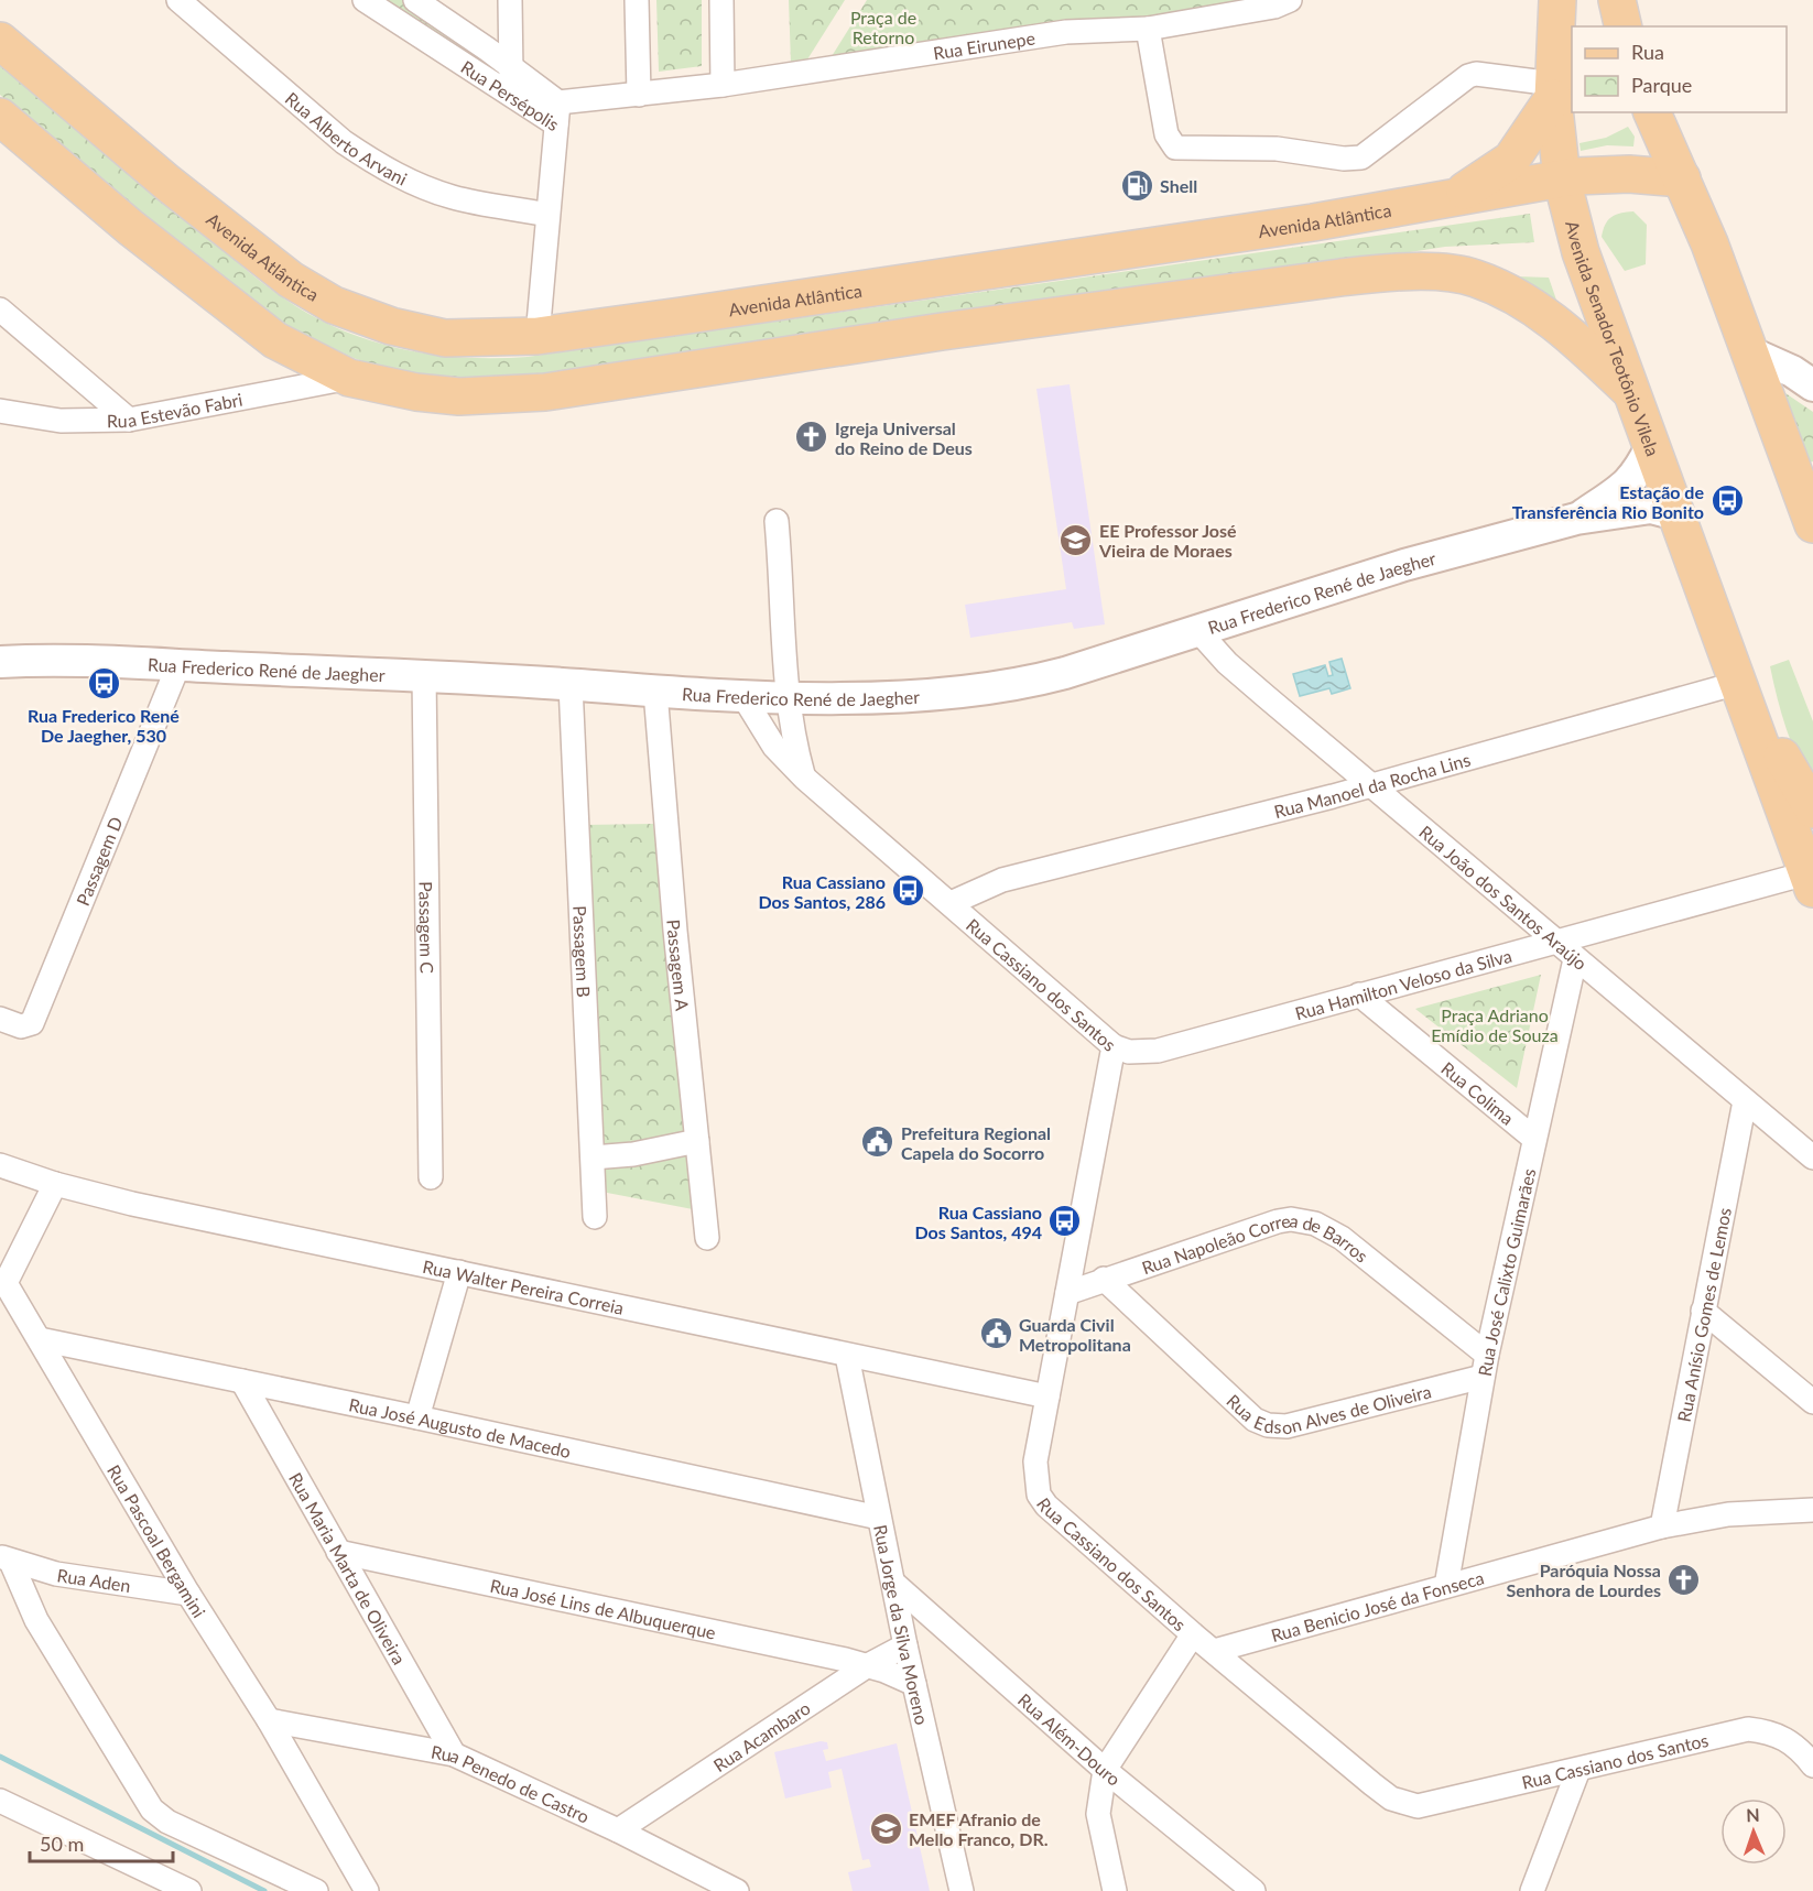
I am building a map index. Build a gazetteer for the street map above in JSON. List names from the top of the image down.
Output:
{
  "streets": {
    "main road": ["Avenida Atlântica", "Avenida Senador Teotônio Vilela", "Rua Frederico René de Jaegher"],
    "street": [
      "Rua Eirunepe",
      "Rua Persépolis",
      "Rua Alberto Arvani",
      "Rua Estevão Fabri",
      "Rua Manoel da Rocha Lins",
      "Passagem D",
      "Rua João dos Santos Araújo",
      "Passagem C",
      "Passagem B",
      "Passagem A",
      "Rua Hamilton Veloso da Silva",
      "Rua Cassiano dos Santos",
      "Rua Colima",
      "Rua Napoleão Correa de Barros",
      "Rua José Calixto Guimarães",
      "Rua Walter Pereira Correia",
      "Rua Anísio Gomes de Lemos",
      "Rua Edson Alves de Oliveira",
      "Rua José Augusto de Macedo",
      "Rua Pascoal Bergamini",
      "Rua Maria Marta de Oliveira",
      "Rua Aden",
      "Rua Benicio José da Fonseca",
      "Rua José Lins de Albuquerque",
      "Rua Jorge da Silva Moreno",
      "Rua Acambaro",
      "Rua Além-Douro",
      "Rua Penedo de Castro"
    ]
  },
  "crossings": [
    ["Rua Eirunepe", "Rua Persépolis"],
    ["Avenida Atlântica", "Avenida Senador Teotônio Vilela"],
    ["Avenida Senador Teotônio Vilela", "Rua Frederico René de Jaegher"],
    ["Avenida Senador Teotônio Vilela", "Rua Manoel da Rocha Lins"],
    ["Avenida Senador Teotônio Vilela", "Rua Hamilton Veloso da Silva"],
    ["Rua Frederico René de Jaegher", "Passagem D"],
    ["Rua Frederico René de Jaegher", "Rua João dos Santos Araújo"],
    ["Rua Frederico René de Jaegher", "Passagem C"],
    ["Rua Frederico René de Jaegher", "Passagem B"],
    ["Rua Frederico René de Jaegher", "Passagem A"],
    ["Rua Frederico René de Jaegher", "Rua Cassiano dos Santos"],
    ["Rua Manoel da Rocha Lins", "Rua João dos Santos Araújo"],
    ["Rua Manoel da Rocha Lins", "Rua Cassiano dos Santos"],
    ["Rua João dos Santos Araújo", "Rua Hamilton Veloso da Silva"],
    ["Rua João dos Santos Araújo", "Rua José Calixto Guimarães"],
    ["Rua João dos Santos Araújo", "Rua Anísio Gomes de Lemos"],
    ["Rua Hamilton Veloso da Silva", "Rua Cassiano dos Santos"],
    ["Rua Hamilton Veloso da Silva", "Rua Colima"],
    ["Rua Cassiano dos Santos", "Rua Napoleão Correa de Barros"],
    ["Rua Cassiano dos Santos", "Rua Walter Pereira Correia"],
    ["Rua Cassiano dos Santos", "Rua Benicio José da Fonseca"],
    ["Rua Colima", "Rua José Calixto Guimarães"],
    ["Rua Napoleão Correa de Barros", "Rua José Calixto Guimarães"],
    ["Rua Napoleão Correa de Barros", "Rua Edson Alves de Oliveira"],
    ["Rua José Calixto Guimarães", "Rua Edson Alves de Oliveira"],
    ["Rua José Calixto Guimarães", "Rua Benicio José da Fonseca"],
    ["Rua Walter Pereira Correia", "Rua Pascoal Bergamini"],
    ["Rua Walter Pereira Correia", "Rua Jorge da Silva Moreno"],
    ["Rua Anísio Gomes de Lemos", "Rua Benicio José da Fonseca"],
    ["Rua José Augusto de Macedo", "Rua Pascoal Bergamini"],
    ["Rua José Augusto de Macedo", "Rua Maria Marta de Oliveira"],
    ["Rua José Augusto de Macedo", "Rua Jorge da Silva Moreno"],
    ["Rua Pascoal Bergamini", "Rua Aden"],
    ["Rua Pascoal Bergamini", "Rua Penedo de Castro"],
    ["Rua Maria Marta de Oliveira", "Rua José Lins de Albuquerque"],
    ["Rua Maria Marta de Oliveira", "Rua Penedo de Castro"],
    ["Rua José Lins de Albuquerque", "Rua Jorge da Silva Moreno"],
    ["Rua José Lins de Albuquerque", "Rua Acambaro"],
    ["Rua Jorge da Silva Moreno", "Rua Acambaro"],
    ["Rua Jorge da Silva Moreno", "Rua Além-Douro"],
    ["Rua Acambaro", "Rua Penedo de Castro"]
  ],
  "parks": ["Praça de Retorno", "Praça Adriano Emídio de Souza"],
  "places": {
    "fuel station": ["Shell"],
    "church": ["Igreja Universal do Reino de Deus", "Paróquia Nossa Senhora de Lourdes"],
    "bus stop": [
      "Estação de Transferência Rio Bonito",
      "Rua Frederico René De Jaegher, 530",
      "Rua Cassiano Dos Santos, 286",
      "Rua Cassiano Dos Santos, 494"
    ],
    "school or university": ["EE Professor José Vieira de Moraes", "EMEF Afranio de Mello Franco, DR."],
    "public building": ["Prefeitura Regional Capela do Socorro", "Guarda Civil Metropolitana"]
  },
  "legend": ["Rua", "Parque"],
  "scale_bar": "50 m",
  "north": "top"
}
